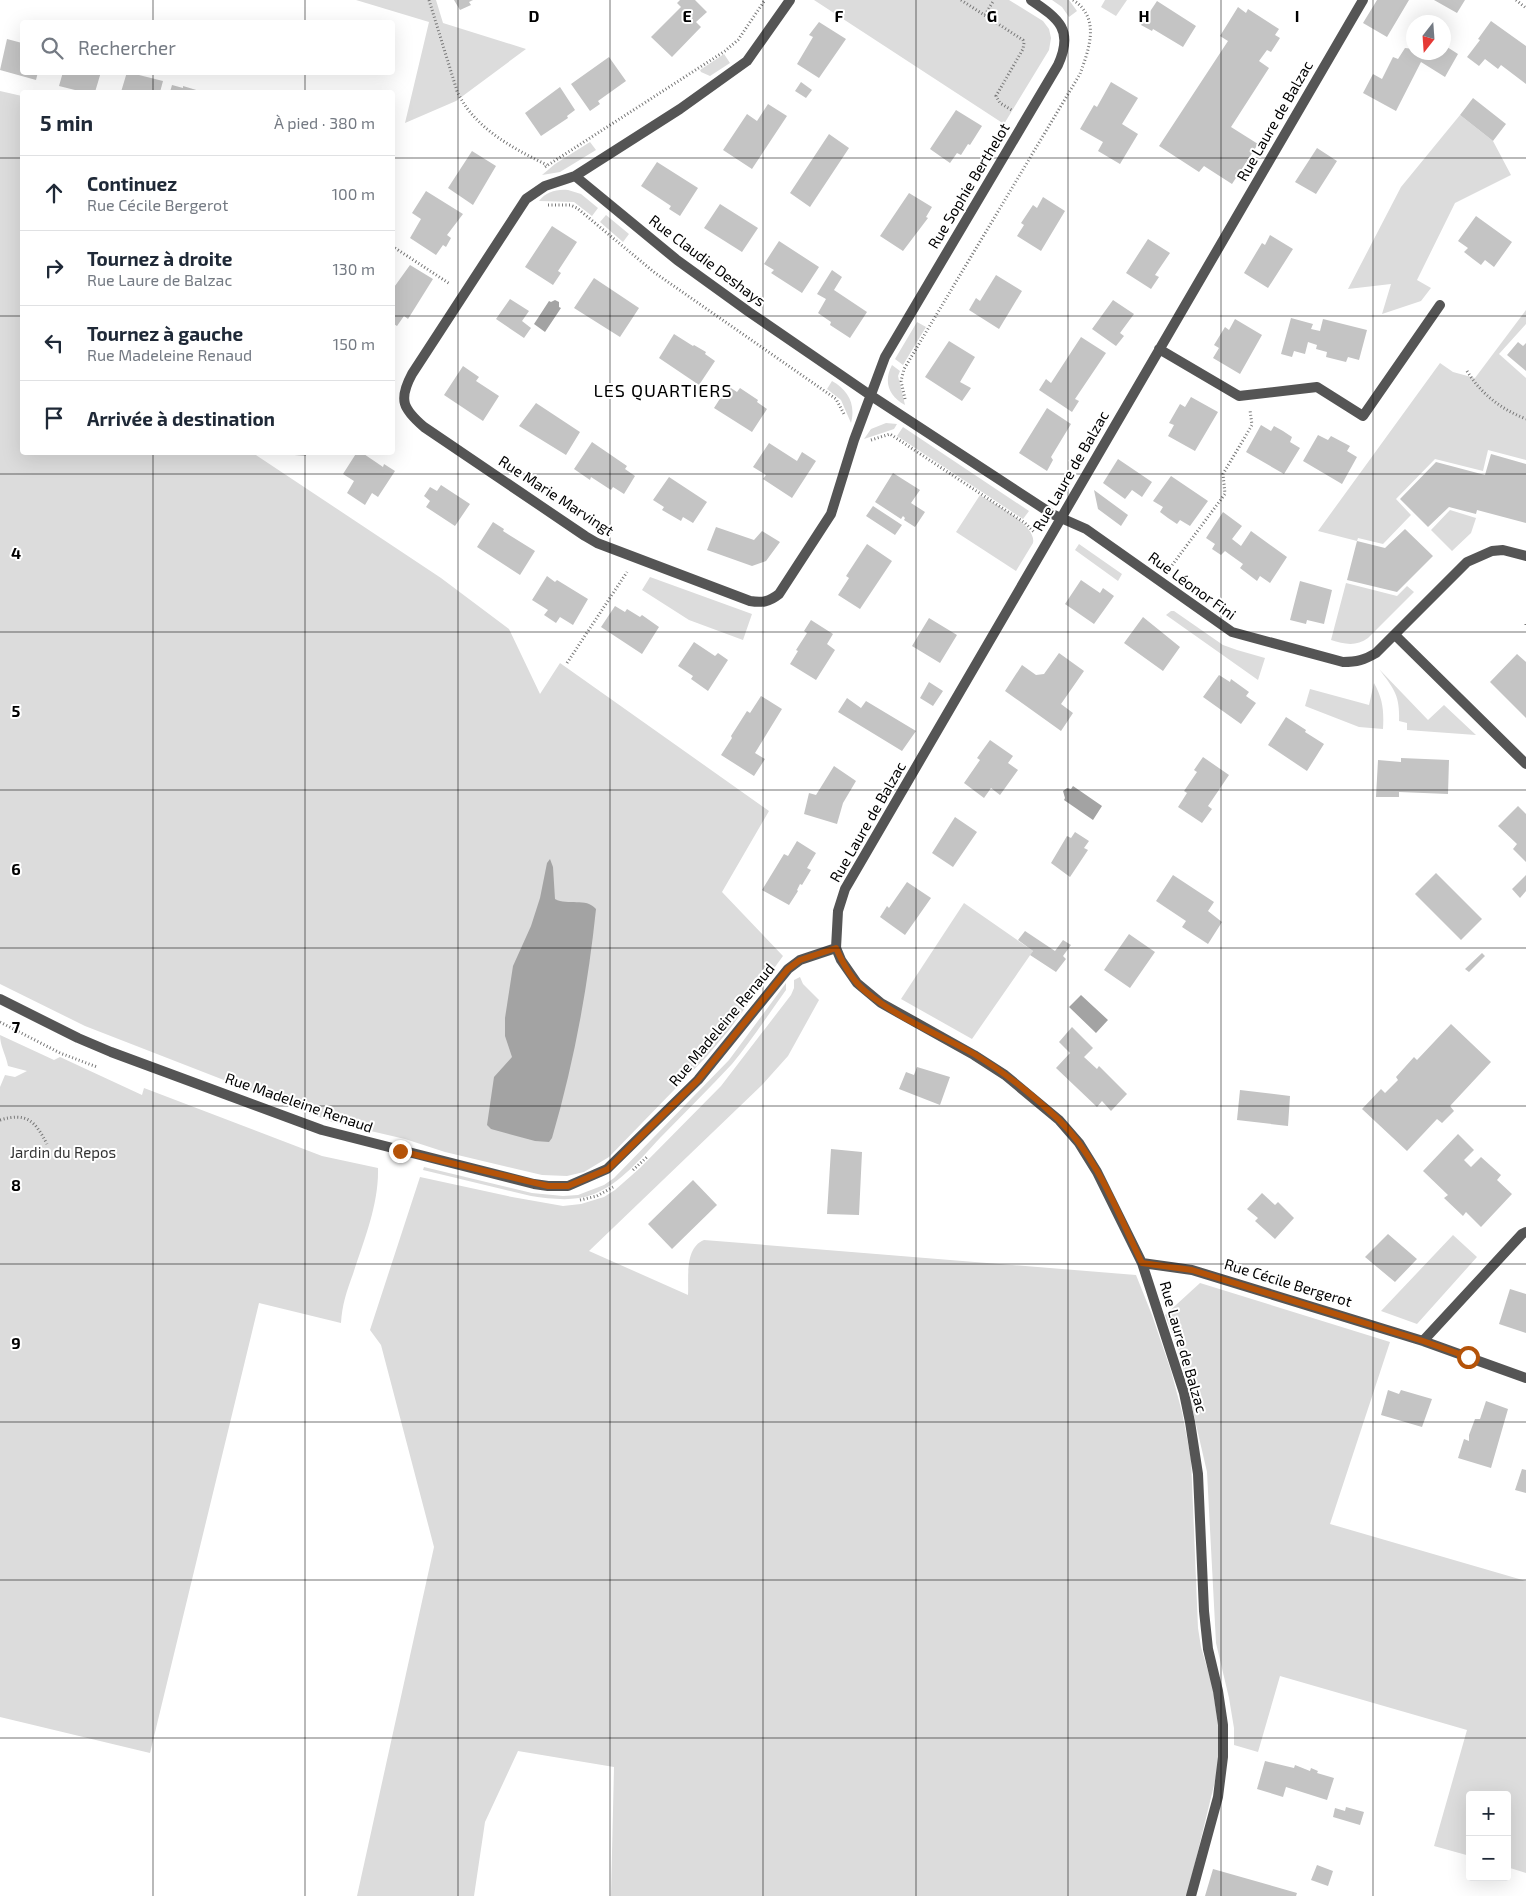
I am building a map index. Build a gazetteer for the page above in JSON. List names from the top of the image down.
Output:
{
  "streets": {
    "street": [
      "Rue Laure de Balzac",
      "Rue Sophie Berthelot",
      "Rue Claudie Deshays",
      "Rue Marie Marvingt",
      "Rue Léonor Fini",
      "Rue Madeleine Renaud",
      "Rue Cécile Bergerot"
    ]
  },
  "crossings": [
    ["Rue Laure de Balzac", "Rue Claudie Deshays"],
    ["Rue Laure de Balzac", "Rue Léonor Fini"],
    ["Rue Laure de Balzac", "Rue Madeleine Renaud"],
    ["Rue Laure de Balzac", "Rue Cécile Bergerot"],
    ["Rue Sophie Berthelot", "Rue Claudie Deshays"],
    ["Rue Sophie Berthelot", "Rue Marie Marvingt"],
    ["Rue Claudie Deshays", "Rue Marie Marvingt"],
    ["Rue Claudie Deshays", "Rue Léonor Fini"]
  ],
  "districts": ["LES QUARTIERS"],
  "parks": ["Jardin du Repos"],
  "north": "bottom",
  "page": {
    "search": "Rechercher",
    "heading": ["5 min", "À pied · 380 m"],
    "list": [
      ["Continuez", "Rue Cécile Bergerot", "100 m"],
      ["Tournez à droite", "Rue Laure de Balzac", "130 m"],
      ["Tournez à gauche", "Rue Madeleine Renaud", "150 m"],
      "Arrivée à destination"
    ],
    "map_buttons": ["+", "−"]
  },
  "grid": {
    "columns": [
      "D",
      "E",
      "F",
      "G",
      "H",
      "I"
    ],
    "rows": [
      "4",
      "5",
      "6",
      "7",
      "8",
      "9"
    ]
  }
}
